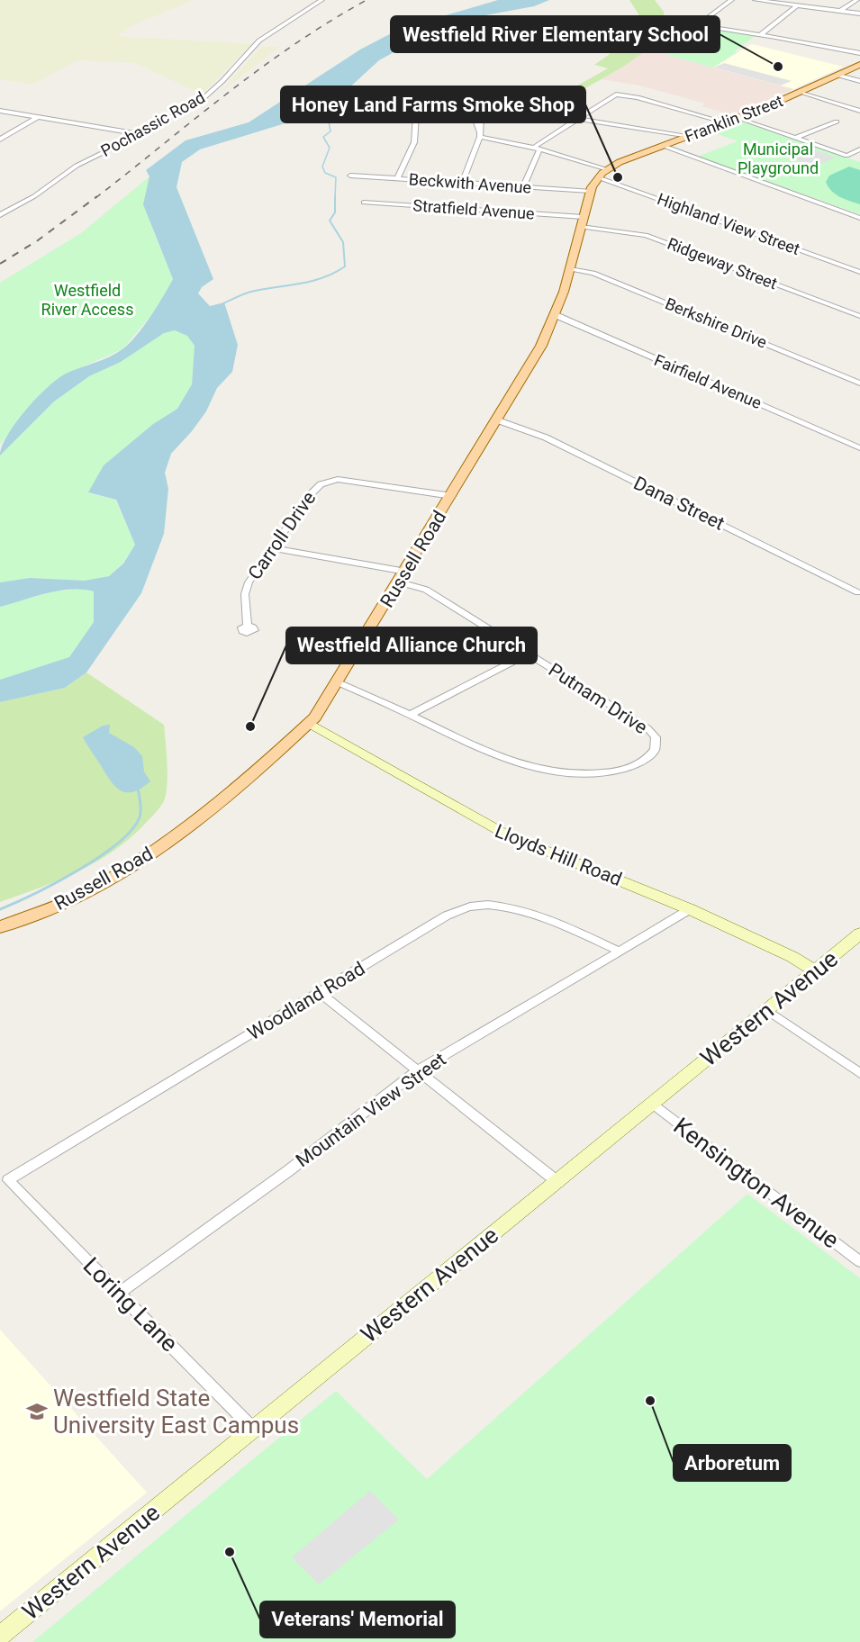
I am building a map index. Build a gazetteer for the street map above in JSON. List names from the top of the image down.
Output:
{
  "streets": {
    "main road": [
      "Franklin Street",
      "Russell Road",
      "Lloyds Hill Road",
      "Western Avenue"
    ],
    "street": [
      "Pochassic Road",
      "Beckwith Avenue",
      "Stratfield Avenue",
      "Highland View Street",
      "Ridgeway Street",
      "Berkshire Drive",
      "Fairfield Avenue",
      "Dana Street",
      "Carroll Drive",
      "Putnam Drive",
      "Woodland Road",
      "Mountain View Street",
      "Kensington Avenue",
      "Loring Lane"
    ]
  },
  "crossings": [
    ["Franklin Street", "Russell Road"],
    ["Beckwith Avenue", "Russell Road"],
    ["Stratfield Avenue", "Ridgeway Street"],
    ["Stratfield Avenue", "Russell Road"],
    ["Highland View Street", "Russell Road"],
    ["Ridgeway Street", "Russell Road"],
    ["Berkshire Drive", "Russell Road"],
    ["Fairfield Avenue", "Russell Road"],
    ["Dana Street", "Russell Road"],
    ["Carroll Drive", "Russell Road"],
    ["Carroll Drive", "Putnam Drive"],
    ["Russell Road", "Putnam Drive"],
    ["Russell Road", "Lloyds Hill Road"],
    ["Lloyds Hill Road", "Western Avenue"],
    ["Lloyds Hill Road", "Mountain View Street"],
    ["Woodland Road", "Mountain View Street"],
    ["Woodland Road", "Loring Lane"],
    ["Western Avenue", "Kensington Avenue"],
    ["Western Avenue", "Loring Lane"],
    ["Mountain View Street", "Loring Lane"]
  ],
  "parks": ["Municipal Playground", "Westfield River Access"],
  "places": {
    "other": [
      "Westfield River Elementary School",
      "Honey Land Farms Smoke Shop",
      "Westfield Alliance Church",
      "Arboretum",
      "Veterans' Memorial"
    ],
    "school or university": ["Westfield State University East Campus"]
  }
}
